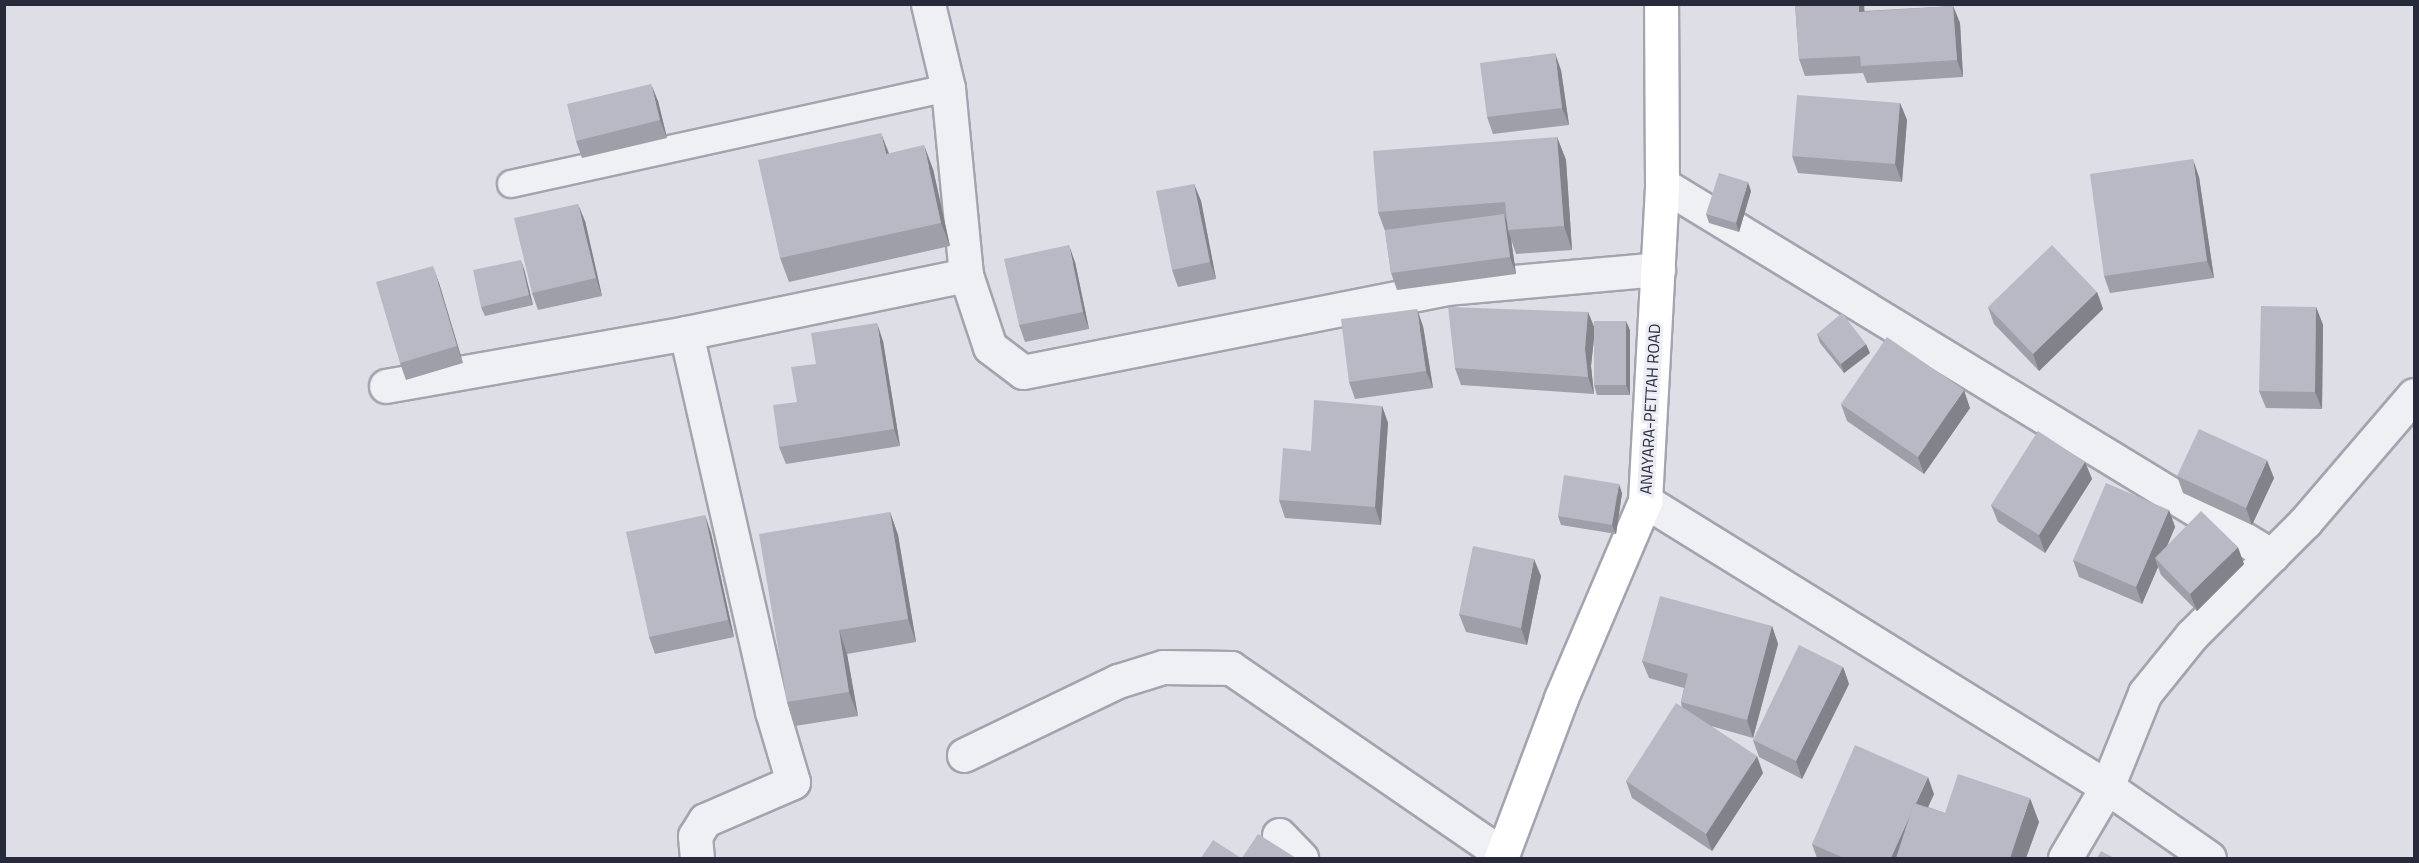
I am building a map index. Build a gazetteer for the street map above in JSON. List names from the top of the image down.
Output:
{
  "streets": {
    "main road": ["ANAYARA-PETTAH ROAD"]
  }
}
